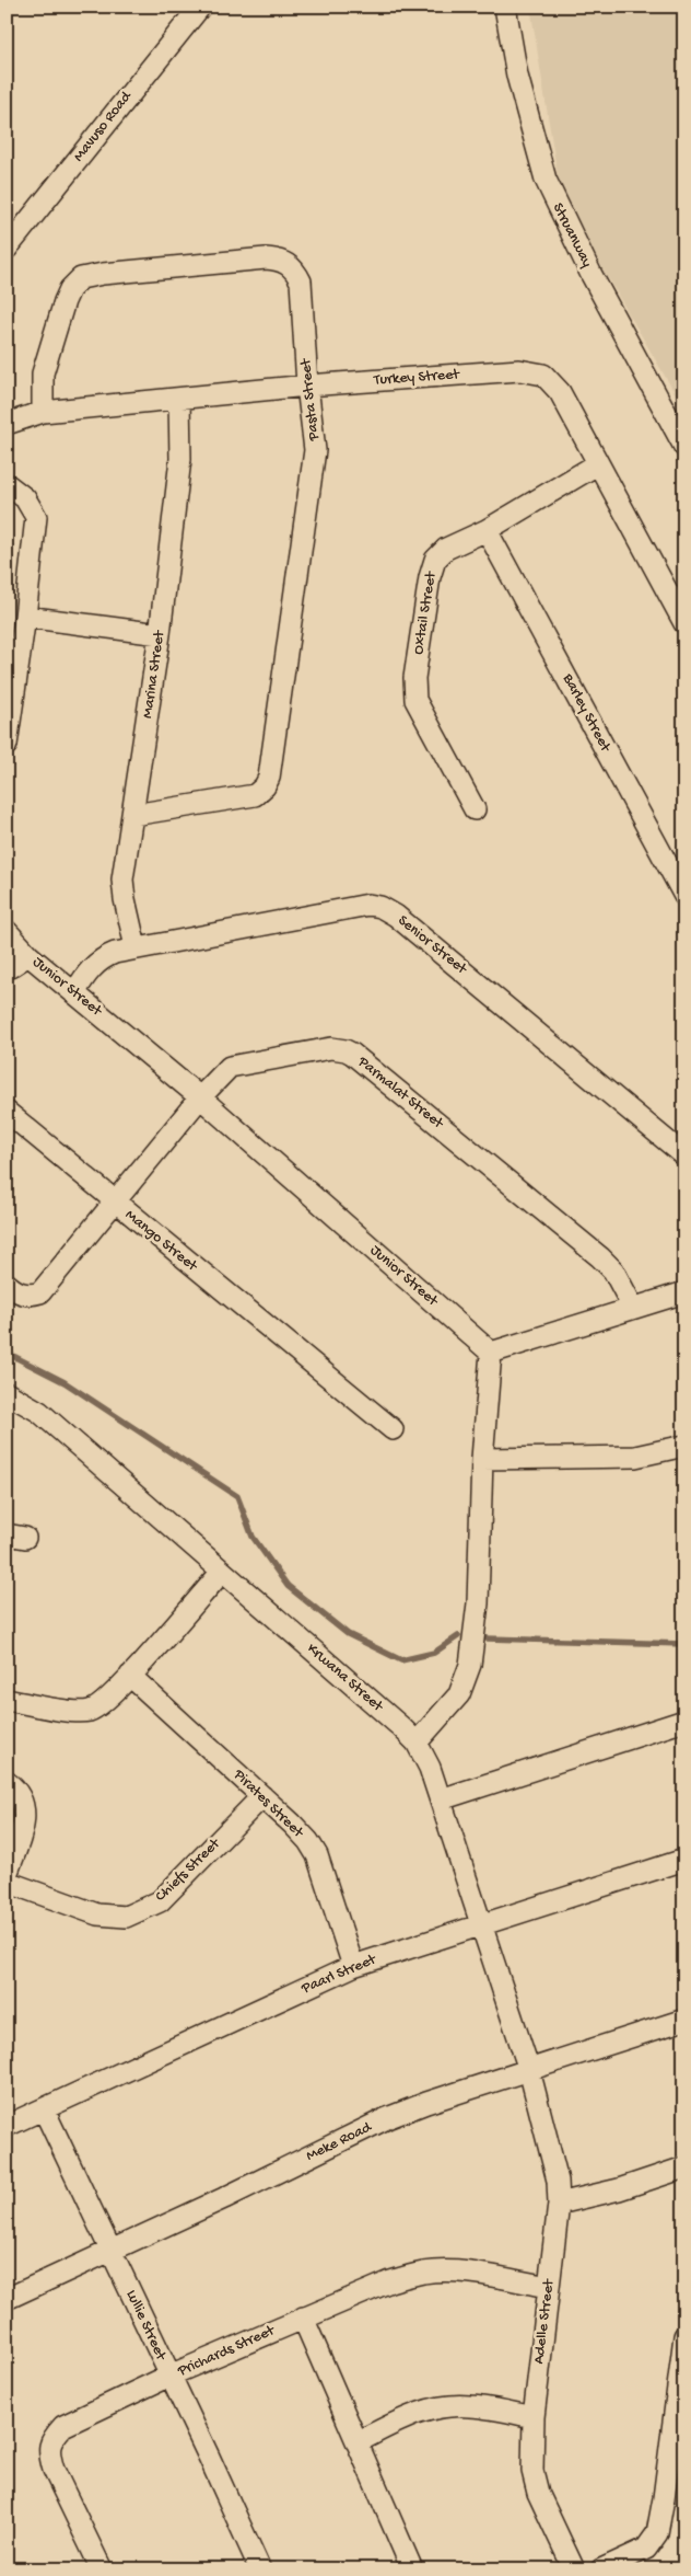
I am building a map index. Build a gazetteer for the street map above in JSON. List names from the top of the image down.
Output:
{
  "streets": {
    "street": [
      "Mavuso Road",
      "Struanway",
      "Turkey Street",
      "Pasta Street",
      "Oxtail Street",
      "Marina Street",
      "Barley Street",
      "Senior Street",
      "Junior Street",
      "Parmalat Street",
      "Mango Street",
      "Krwana Street",
      "Pirates Street",
      "Chiefs Street",
      "Paarl Street",
      "Meke Road",
      "Adelle Street",
      "Lullie Street",
      "Prichards Street"
    ]
  },
  "crossings": [
    ["Turkey Street", "Pasta Street"],
    ["Turkey Street", "Oxtail Street"],
    ["Turkey Street", "Marina Street"],
    ["Pasta Street", "Marina Street"],
    ["Oxtail Street", "Barley Street"],
    ["Marina Street", "Senior Street"],
    ["Senior Street", "Junior Street"],
    ["Junior Street", "Parmalat Street"],
    ["Parmalat Street", "Mango Street"],
    ["Krwana Street", "Paarl Street"],
    ["Krwana Street", "Meke Road"],
    ["Krwana Street", "Adelle Street"],
    ["Pirates Street", "Chiefs Street"],
    ["Pirates Street", "Paarl Street"],
    ["Paarl Street", "Lullie Street"],
    ["Meke Road", "Adelle Street"],
    ["Meke Road", "Lullie Street"],
    ["Adelle Street", "Prichards Street"],
    ["Lullie Street", "Prichards Street"]
  ]
}
